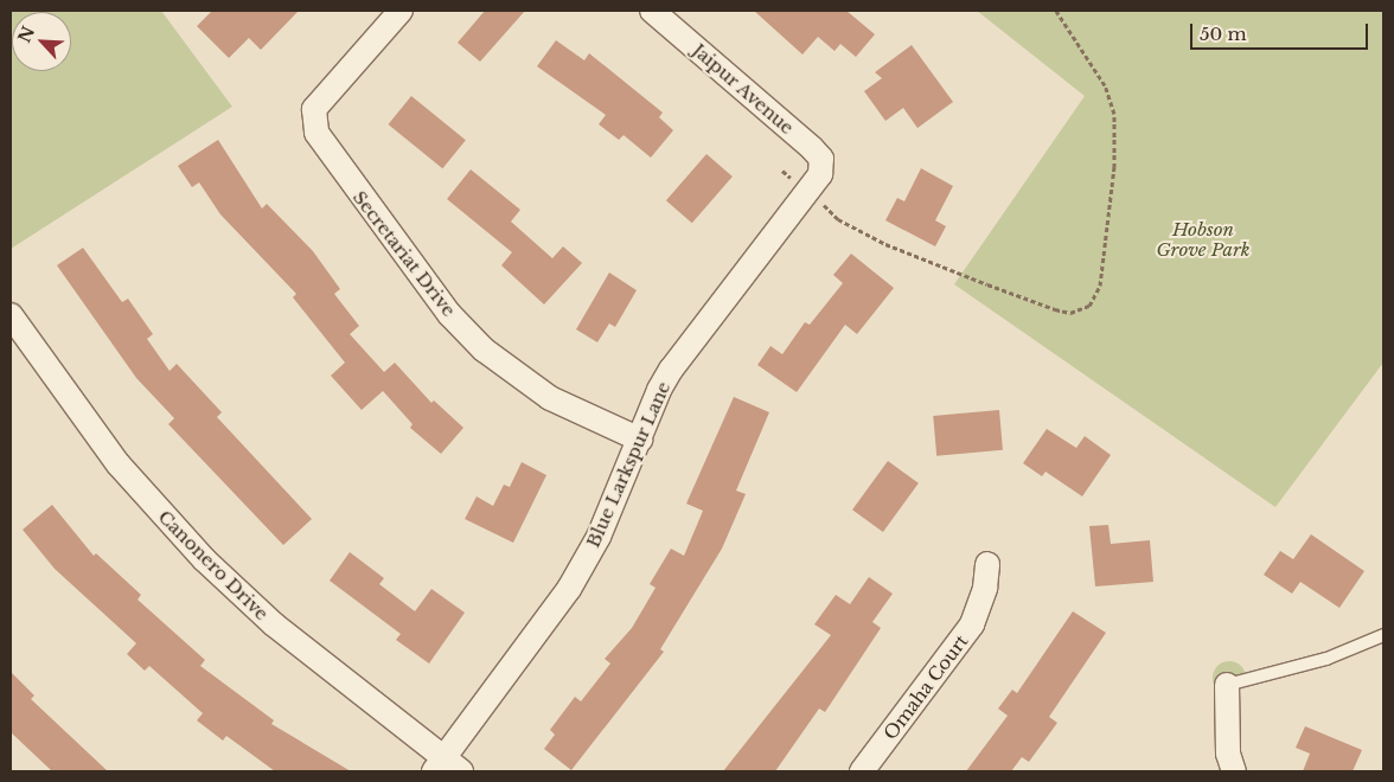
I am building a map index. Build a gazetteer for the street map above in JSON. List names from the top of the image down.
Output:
{
  "streets": {
    "street": [
      "Jaipur Avenue",
      "Secretariat Drive",
      "Blue Larkspur Lane",
      "Canonero Drive",
      "Omaha Court"
    ]
  },
  "crossings": [
    ["Jaipur Avenue", "Blue Larkspur Lane"],
    ["Secretariat Drive", "Blue Larkspur Lane"],
    ["Blue Larkspur Lane", "Canonero Drive"]
  ],
  "parks": ["Hobson Grove Park"],
  "scale_bar": "50 m",
  "north": "top left"
}
